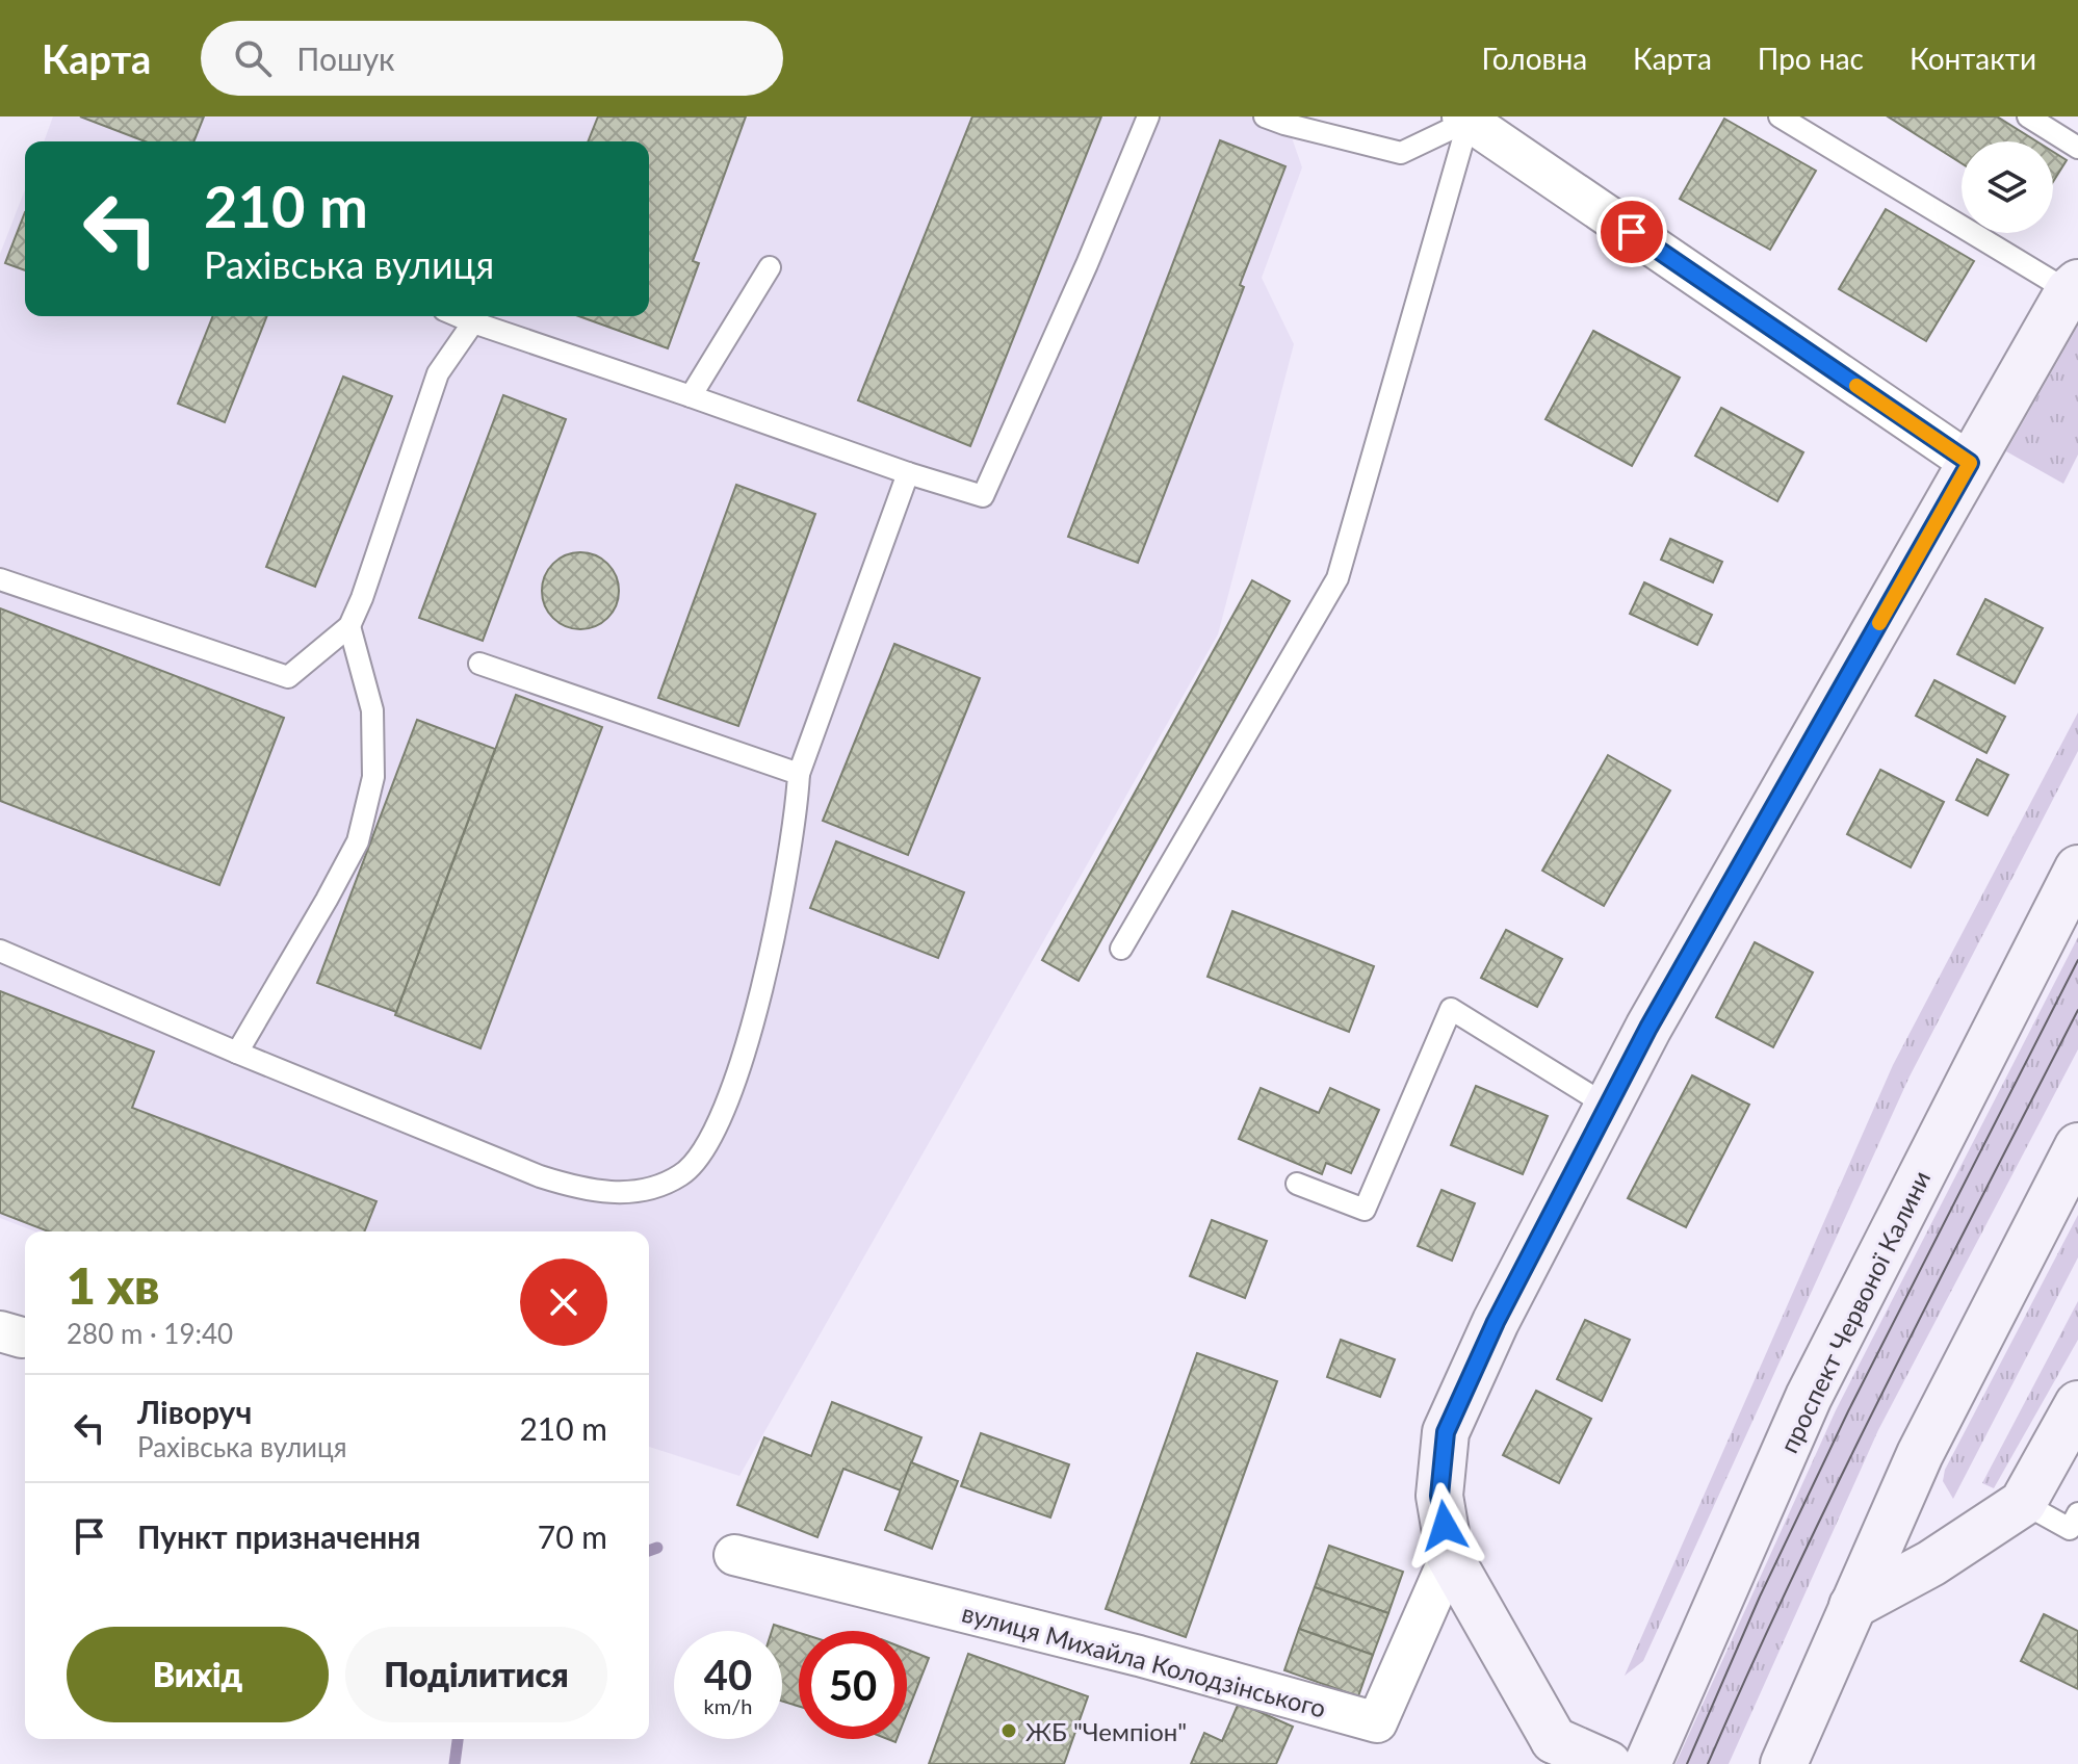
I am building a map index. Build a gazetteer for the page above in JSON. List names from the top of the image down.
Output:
{
  "streets": {
    "main road": ["проспект Червоної Калини"],
    "street": ["вулиця Михайла Колодзінського"]
  },
  "places": ["ЖБ \"Чемпіон\""],
  "page": {
    "header": "Карта",
    "search": "Пошук",
    "nav": [
      "Головна",
      "Карта",
      "Про нас",
      "Контакти"
    ],
    "turn": ["210 m", "Рахівська вулиця"],
    "heading": ["1 хв", "280 m · 19:40"],
    "list": [
      {
        "name": "Ліворуч",
        "note": "Рахівська вулиця",
        "value": "210 m"
      },
      {
        "name": "Пункт призначення",
        "value": "70 m"
      }
    ],
    "buttons": ["Вихід", "Поділитися"],
    "speed": "40 km/h",
    "limit": "50"
  }
}
